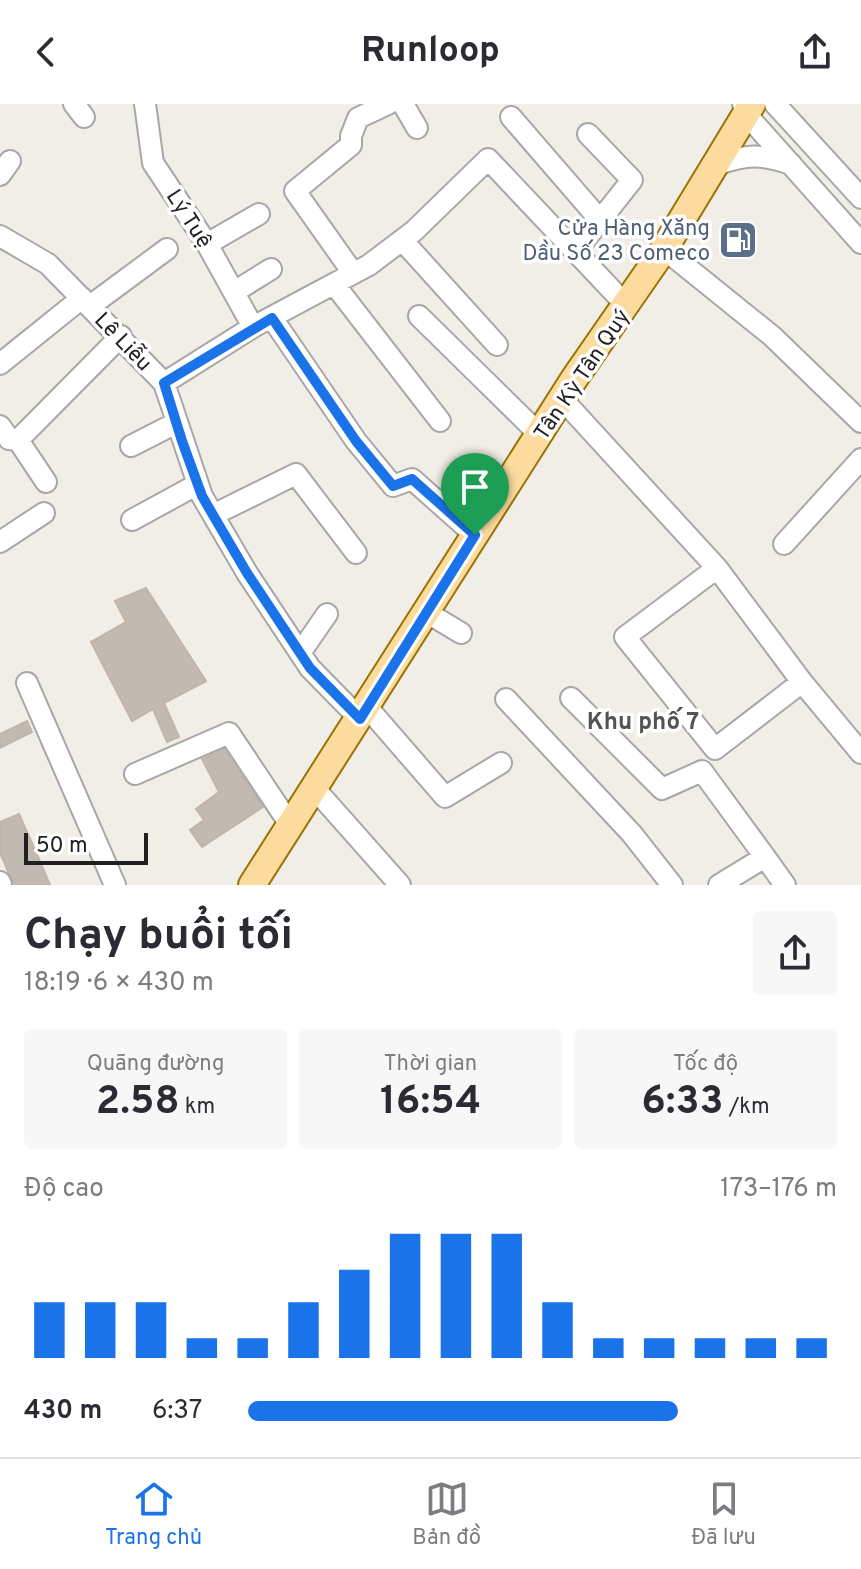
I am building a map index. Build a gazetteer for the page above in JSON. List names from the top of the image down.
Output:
{
  "streets": {
    "main road": ["Tân Kỳ Tân Quý"],
    "street": ["Lý Tuệ", "Lê Liễu"]
  },
  "crossings": [
    ["Lý Tuệ", "Tân Kỳ Tân Quý"],
    ["Lê Liễu", "Tân Kỳ Tân Quý"]
  ],
  "districts": ["Khu phố 7"],
  "places": {
    "fuel station": ["Cửa Hàng Xăng Dầu Số 23 Comeco"]
  },
  "scale_bar": "50 m",
  "page": {
    "header": "Runloop",
    "scale": "50 m",
    "heading": ["Chạy buổi tối", "18:19 · 6 × 430 m"],
    "stats": [
      ["Quãng đường", "2.58 km"],
      ["Thời gian", "16:54"],
      ["Tốc độ", "6:33 /km"]
    ],
    "chart": ["Độ cao", "173–176 m"],
    "list": [
      {
        "name": "430 m",
        "note": "6:37"
      }
    ],
    "tabs": ["Trang chủ", "Bản đồ", "Đã lưu"]
  }
}
